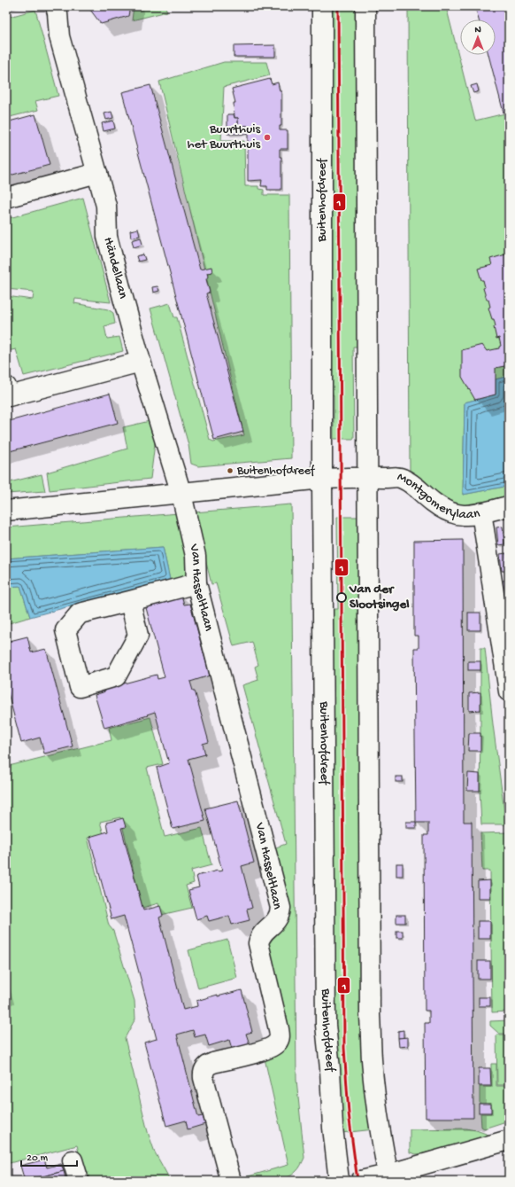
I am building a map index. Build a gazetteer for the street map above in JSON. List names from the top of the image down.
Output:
{
  "streets": {
    "street": [
      "Buitenhofdreef",
      "Händellaan",
      "Montgomerylaan",
      "Van Hasseltlaan"
    ]
  },
  "crossings": [
    ["Händellaan", "Van Hasseltlaan"]
  ],
  "places": ["Buurthuis het Buurthuis", "Buitenhofdreef", "Van der Slootsingel"],
  "lines": ["transit line 1"],
  "scale_bar": "20 m",
  "north": "top"
}
